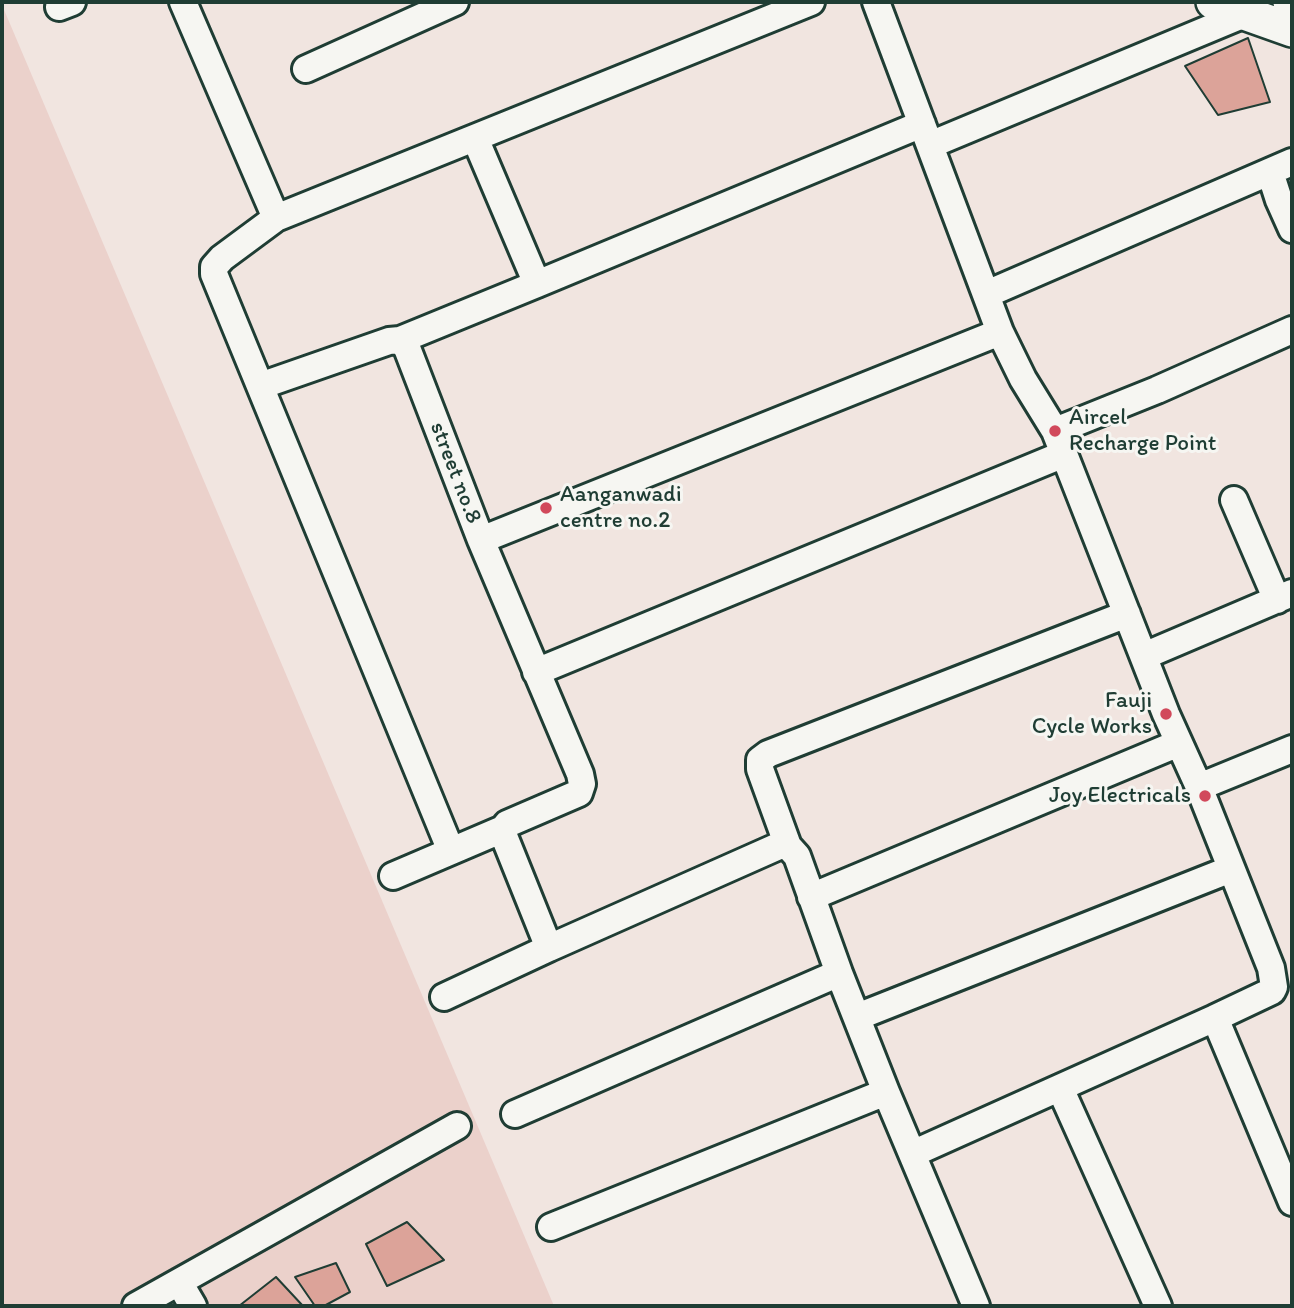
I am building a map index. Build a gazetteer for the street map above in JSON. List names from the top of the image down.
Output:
{
  "streets": {
    "street": ["street no.8"]
  },
  "places": [
    "Aircel Recharge Point",
    "Aanganwadi centre no.2",
    "Fauji Cycle Works",
    "Joy Electricals"
  ]
}
